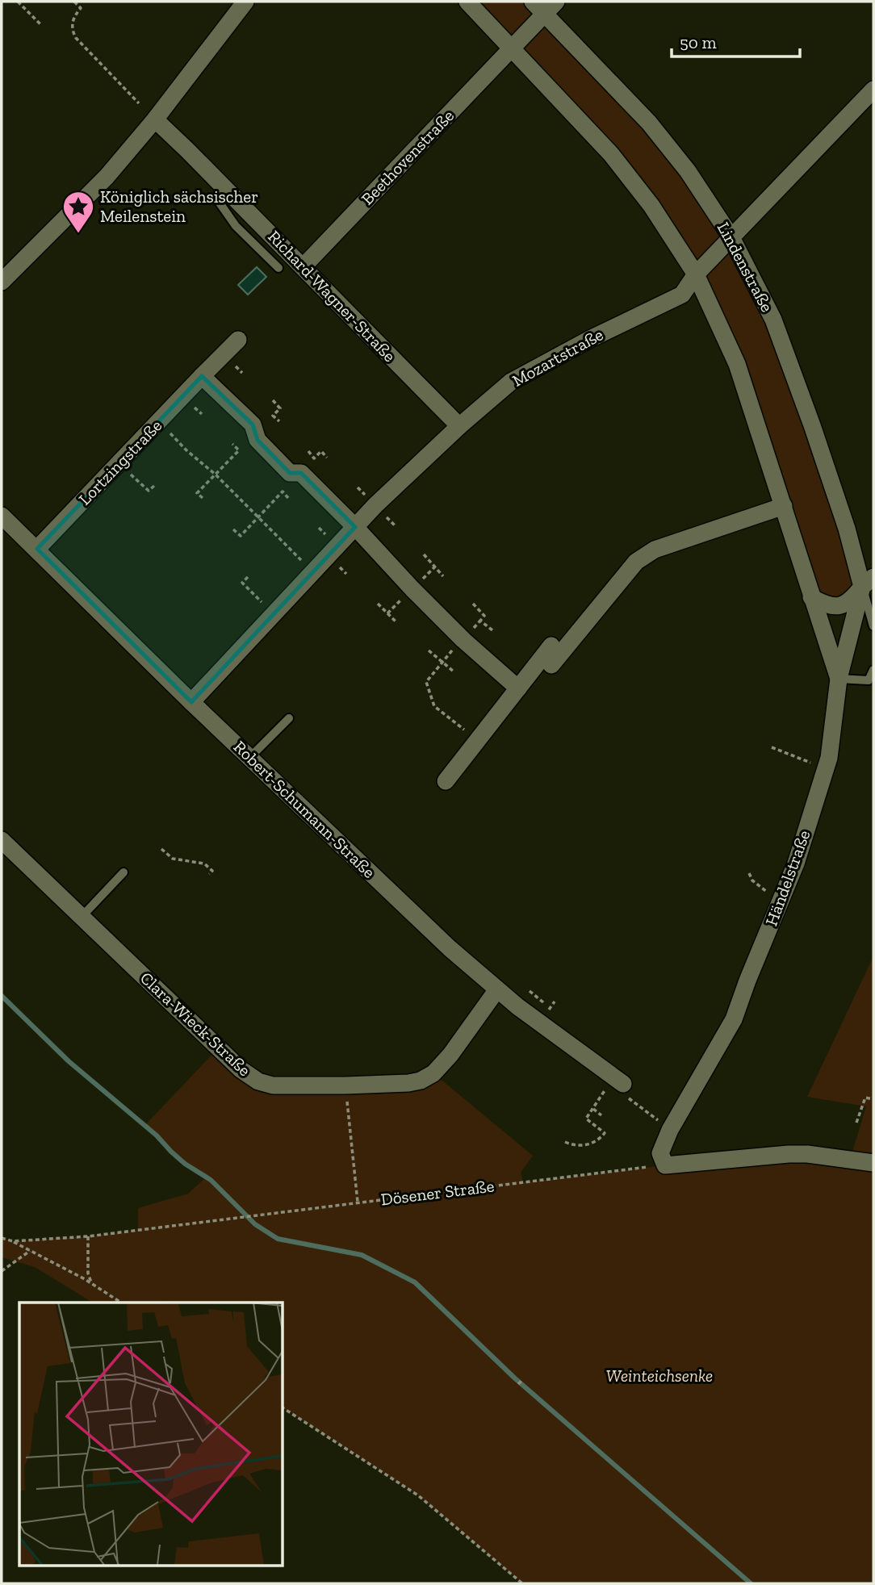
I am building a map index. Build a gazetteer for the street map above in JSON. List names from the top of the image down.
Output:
{
  "streets": {
    "street": [
      "Beethovenstraße",
      "Lindenstraße",
      "Richard-Wagner-Straße",
      "Mozartstraße",
      "Lortzingstraße",
      "Robert-Schumann-Straße",
      "Händelstraße",
      "Clara-Wieck-Straße"
    ],
    "path": ["Dösener Straße"]
  },
  "crossings": [
    ["Beethovenstraße", "Lindenstraße"],
    ["Beethovenstraße", "Richard-Wagner-Straße"],
    ["Lindenstraße", "Mozartstraße"],
    ["Lindenstraße", "Händelstraße"],
    ["Richard-Wagner-Straße", "Mozartstraße"],
    ["Mozartstraße", "Robert-Schumann-Straße"],
    ["Lortzingstraße", "Robert-Schumann-Straße"],
    ["Robert-Schumann-Straße", "Clara-Wieck-Straße"],
    ["Händelstraße", "Dösener Straße"]
  ],
  "parks": ["Weinteichsenke"],
  "places": {
    "place": ["Königlich sächsischer Meilenstein"]
  },
  "scale_bar": "50 m"
}
